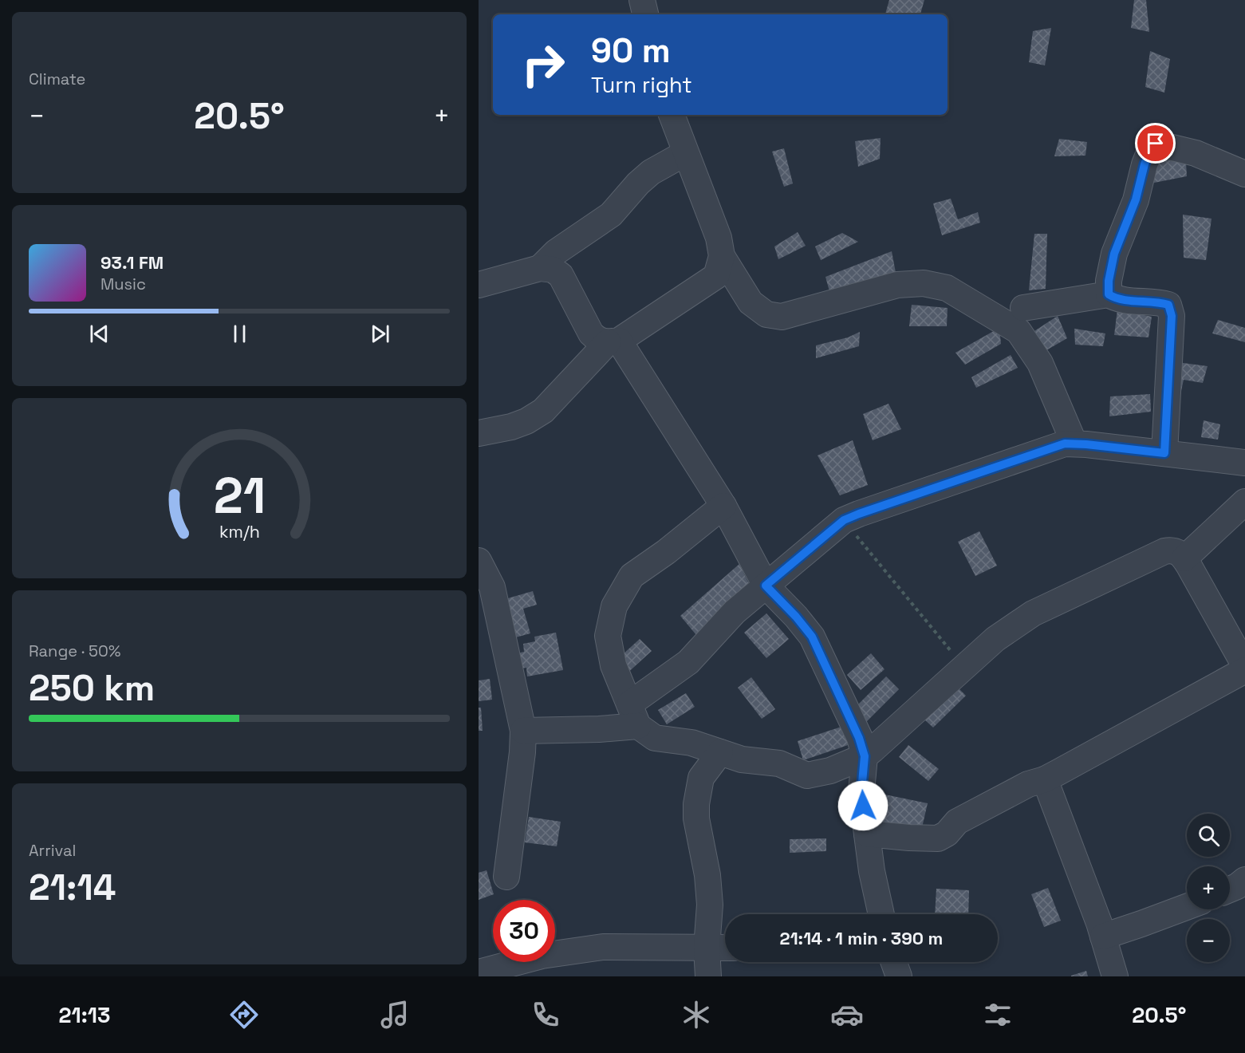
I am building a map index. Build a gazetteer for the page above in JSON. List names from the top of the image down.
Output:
{
  "page": {
    "tile": [
      "Climate",
      ["Range · 50%", "250 km"],
      ["Arrival", "21:14"]
    ],
    "turn": ["90 m", "Turn right"],
    "heat": ["−", "20.5°", "+"],
    "song": ["93.1 FM", "Music"],
    "map_buttons": ["+", "−"],
    "limit": "30",
    "trip": "21:14 · 1 min · 390 m",
    "tabs": ["21:13", "20.5°"],
    "gauge": ["21", "km/h"]
  }
}
